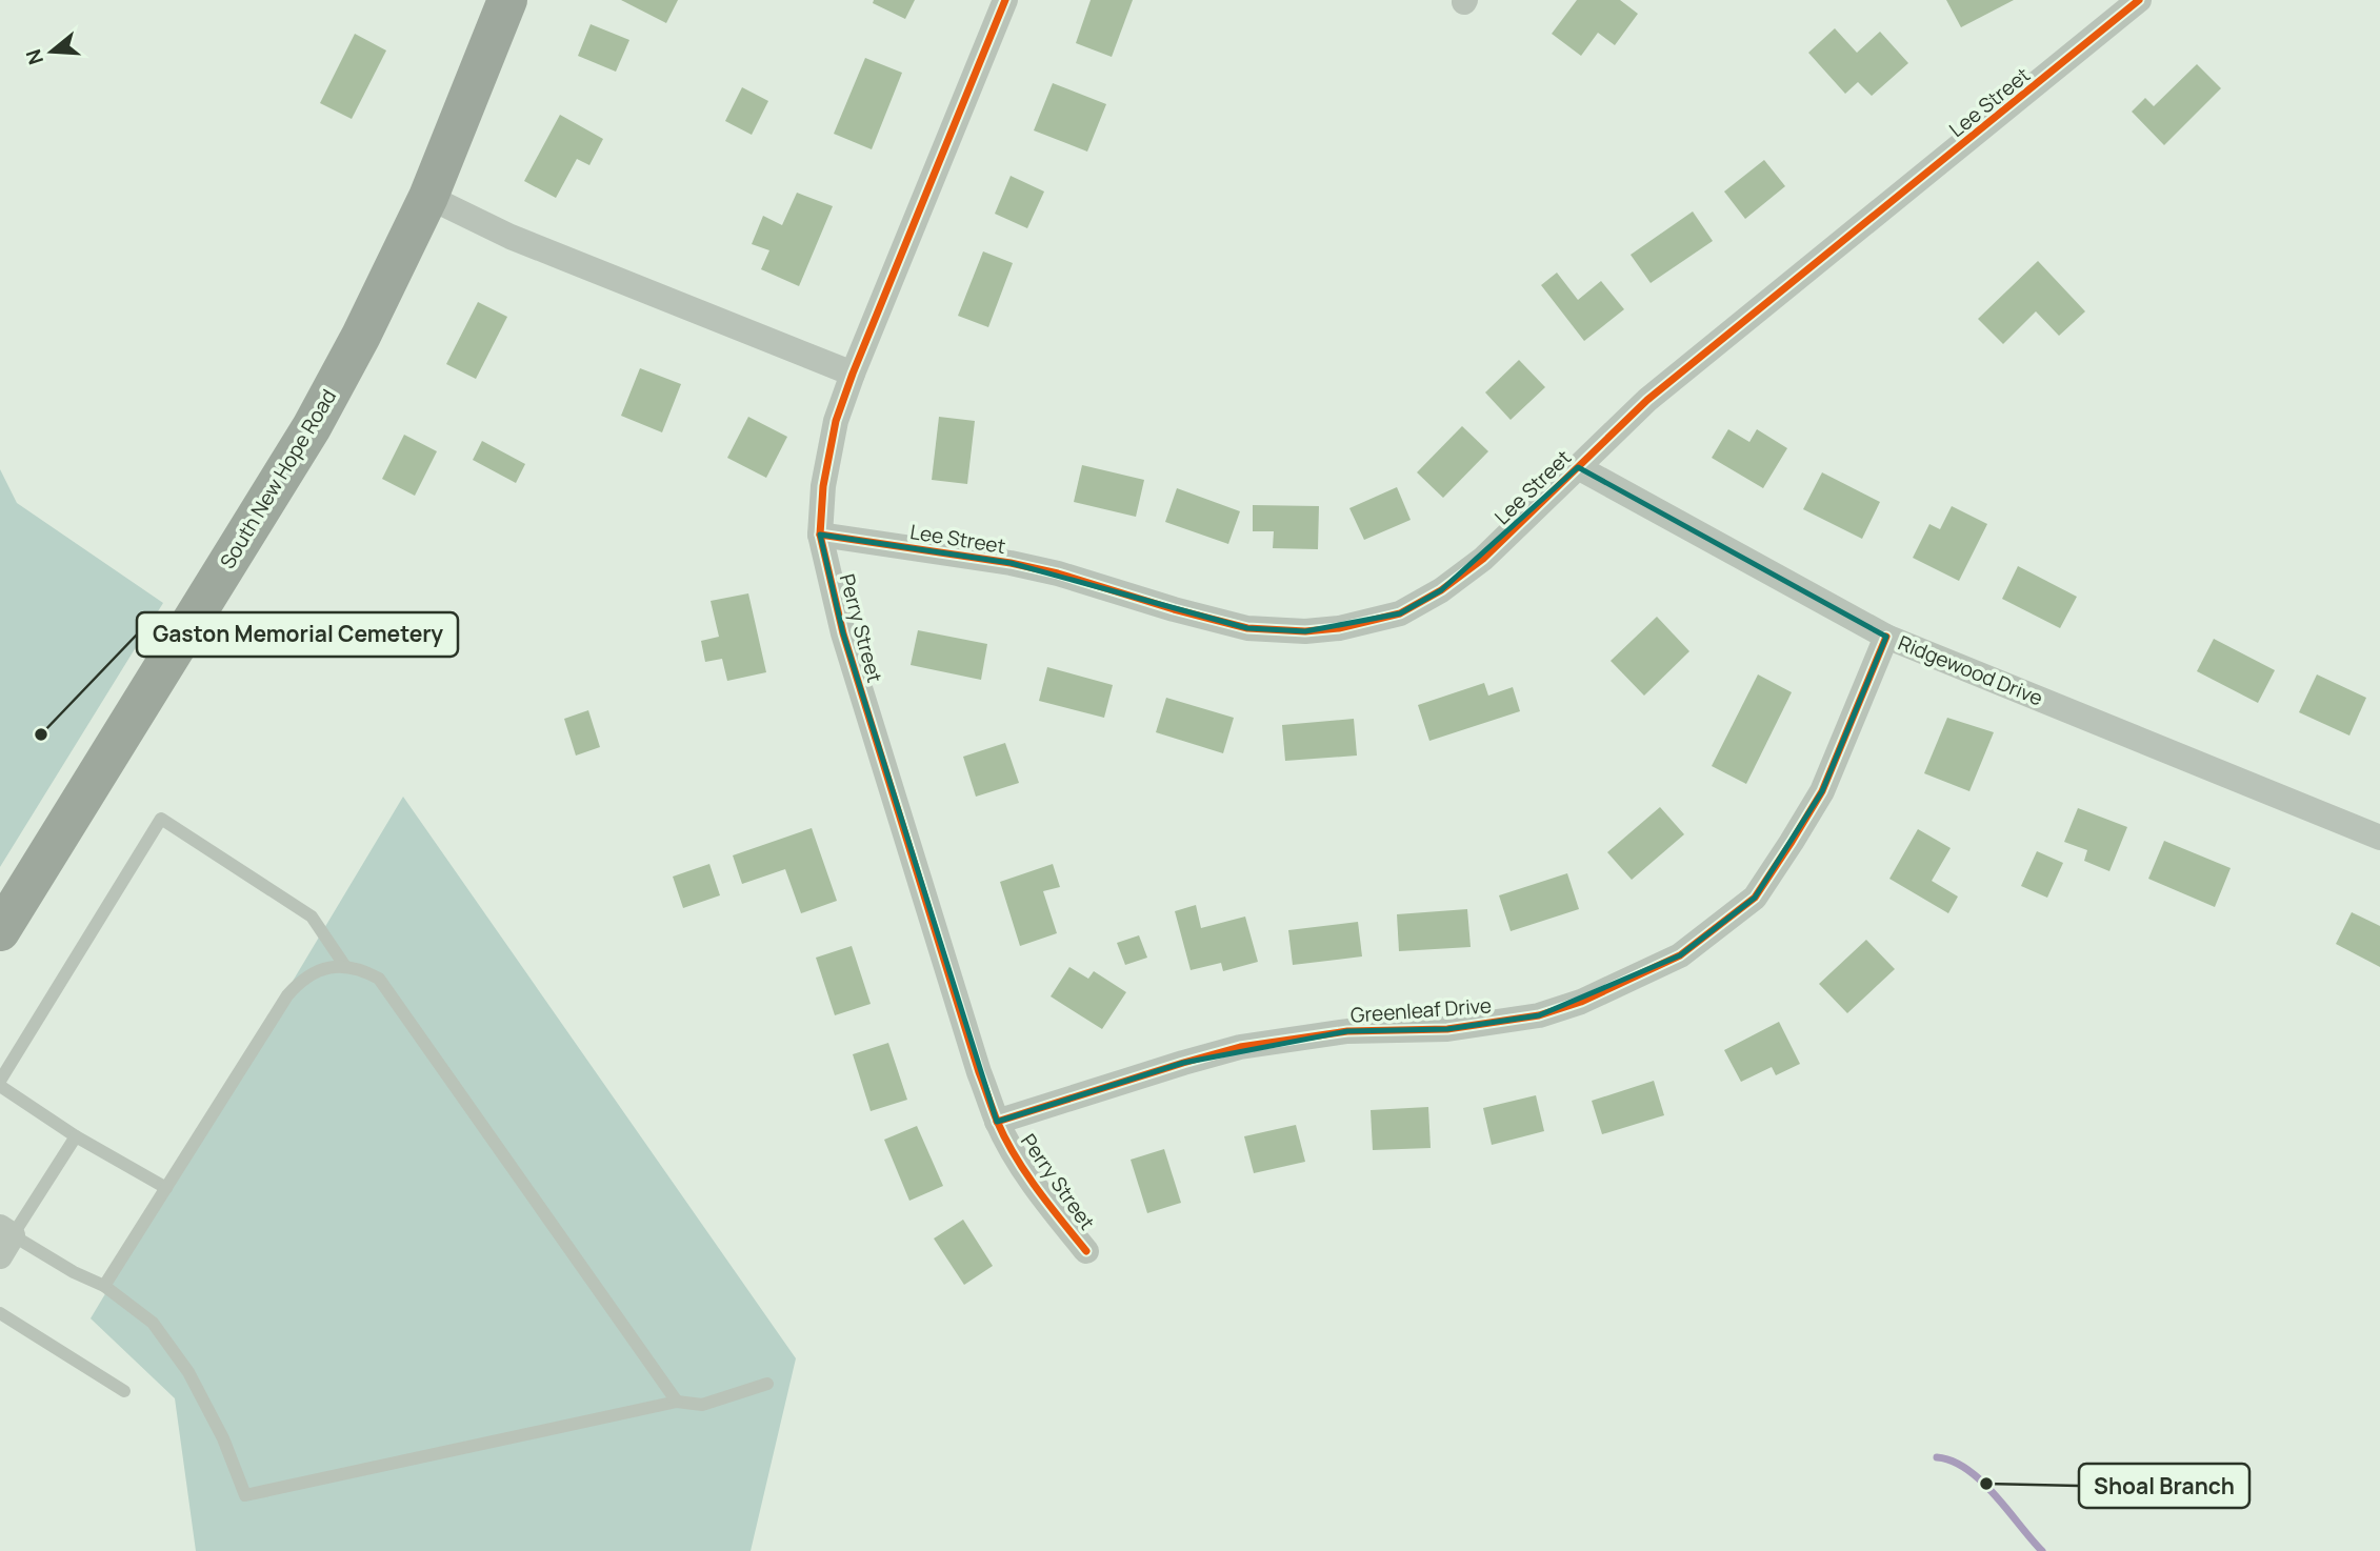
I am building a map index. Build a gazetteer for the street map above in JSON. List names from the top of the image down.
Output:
{
  "streets": {
    "main road": ["South New Hope Road"],
    "street": [
      "Lee Street",
      "Perry Street",
      "Ridgewood Drive",
      "Greenleaf Drive"
    ]
  },
  "crossings": [
    ["Lee Street", "Perry Street"],
    ["Lee Street", "Ridgewood Drive"],
    ["Perry Street", "Greenleaf Drive"],
    ["Ridgewood Drive", "Greenleaf Drive"]
  ],
  "places": ["Gaston Memorial Cemetery", "Shoal Branch"],
  "north": "left"
}
